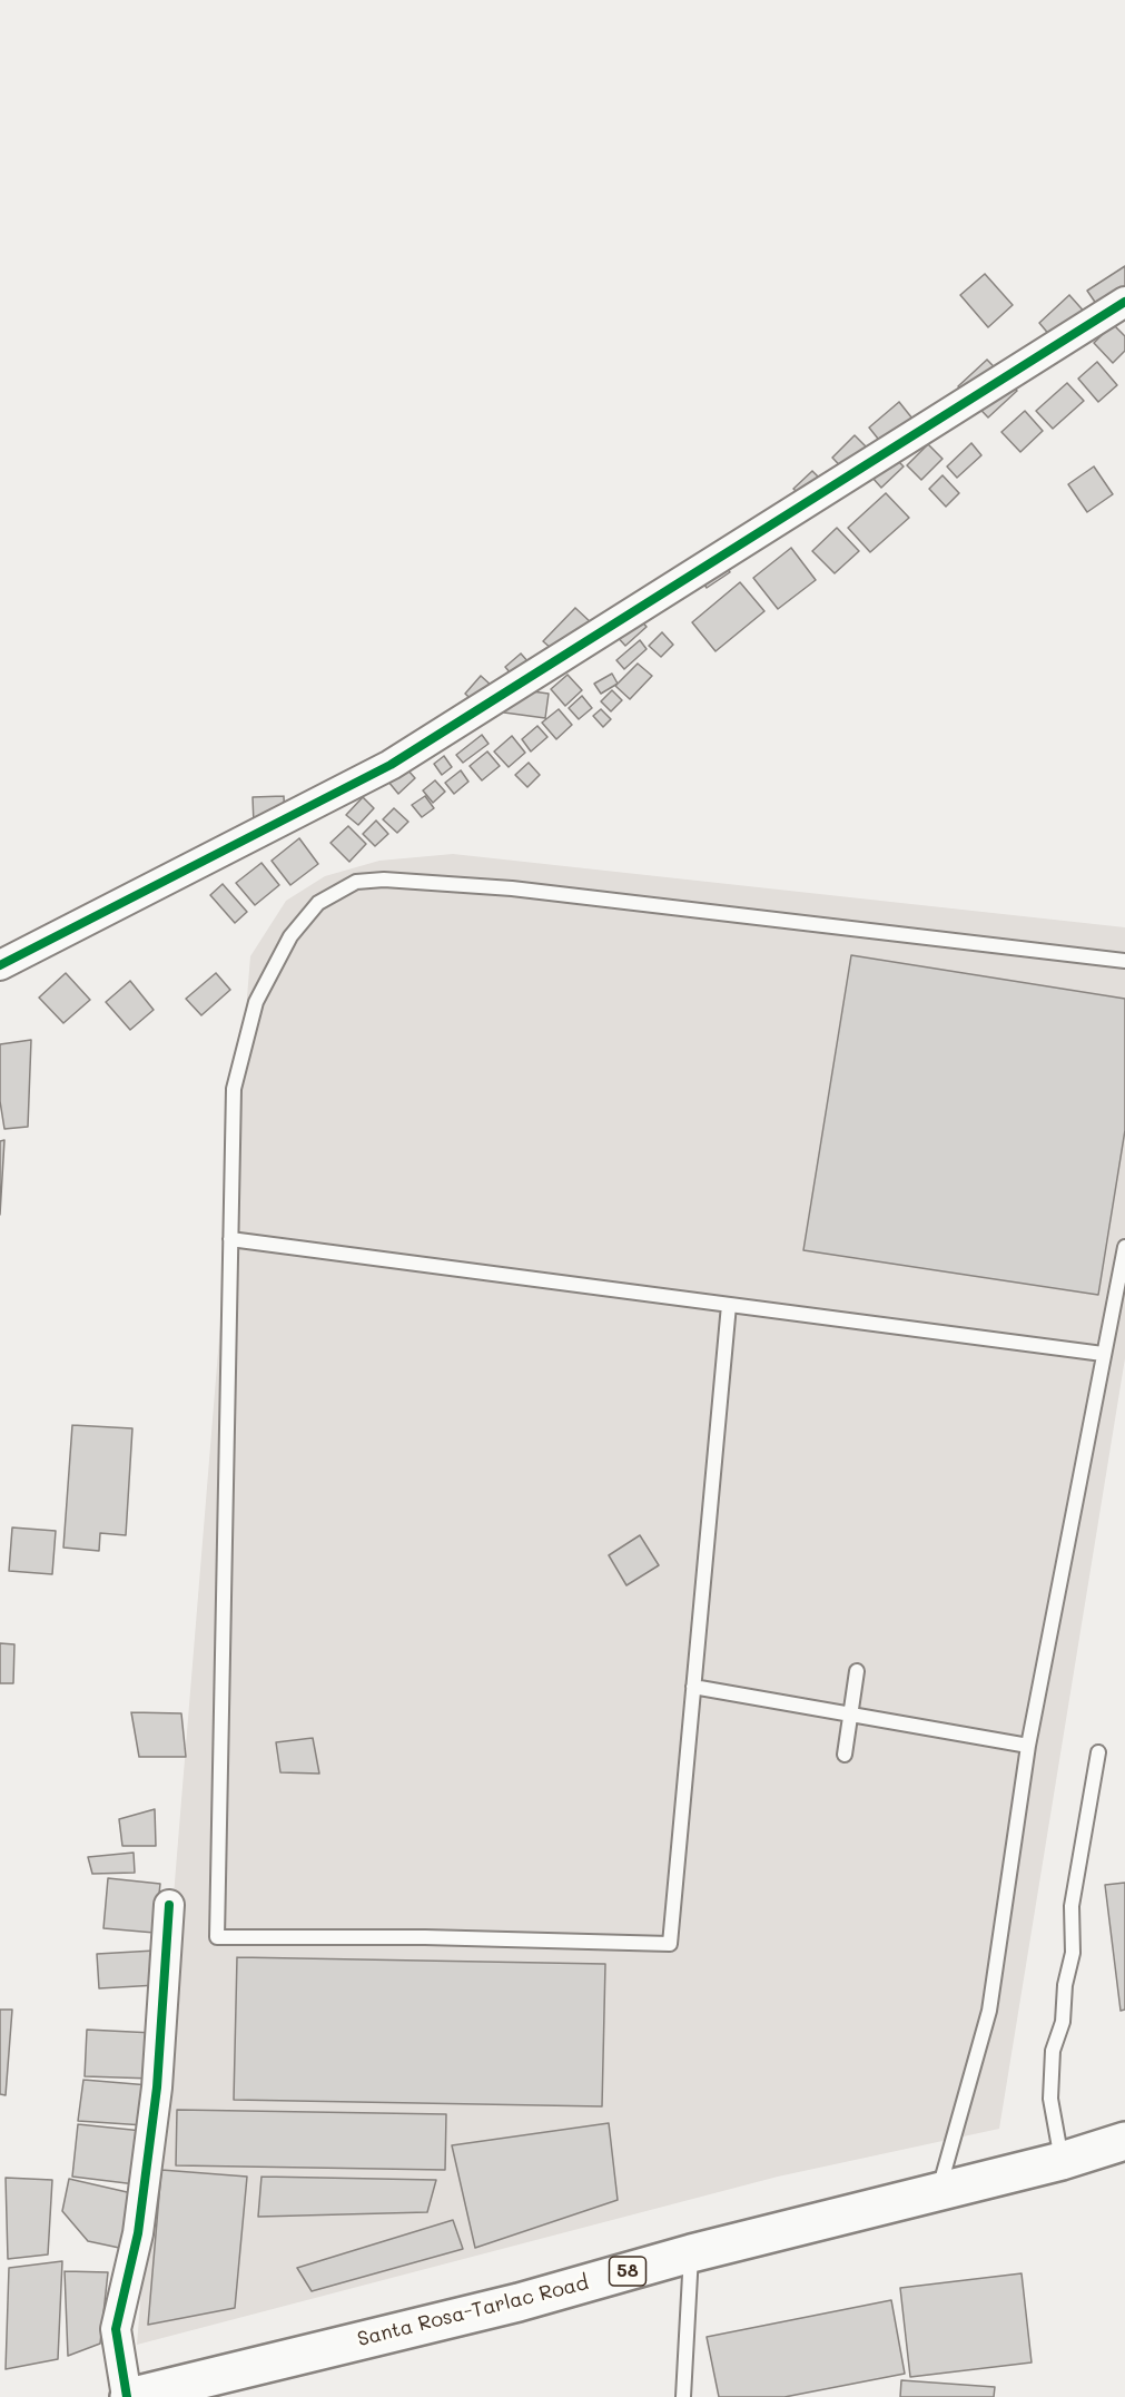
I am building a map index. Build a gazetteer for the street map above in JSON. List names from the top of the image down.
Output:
{
  "streets": {
    "highway": ["58", "Santa Rosa-Tarlac Road"]
  }
}
